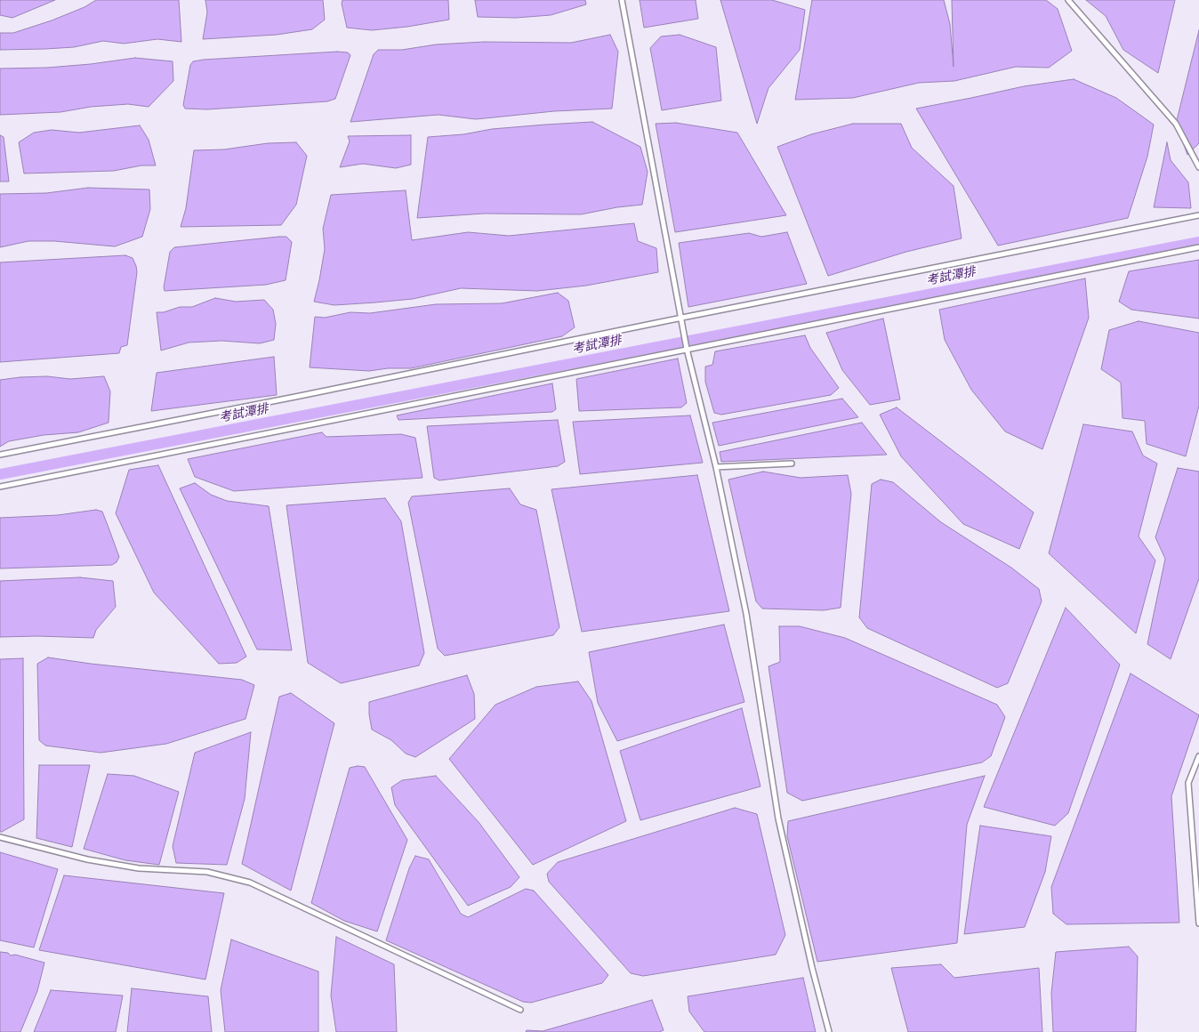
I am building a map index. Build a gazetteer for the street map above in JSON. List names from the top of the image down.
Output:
{
  "water": ["考試潭排"]
}
